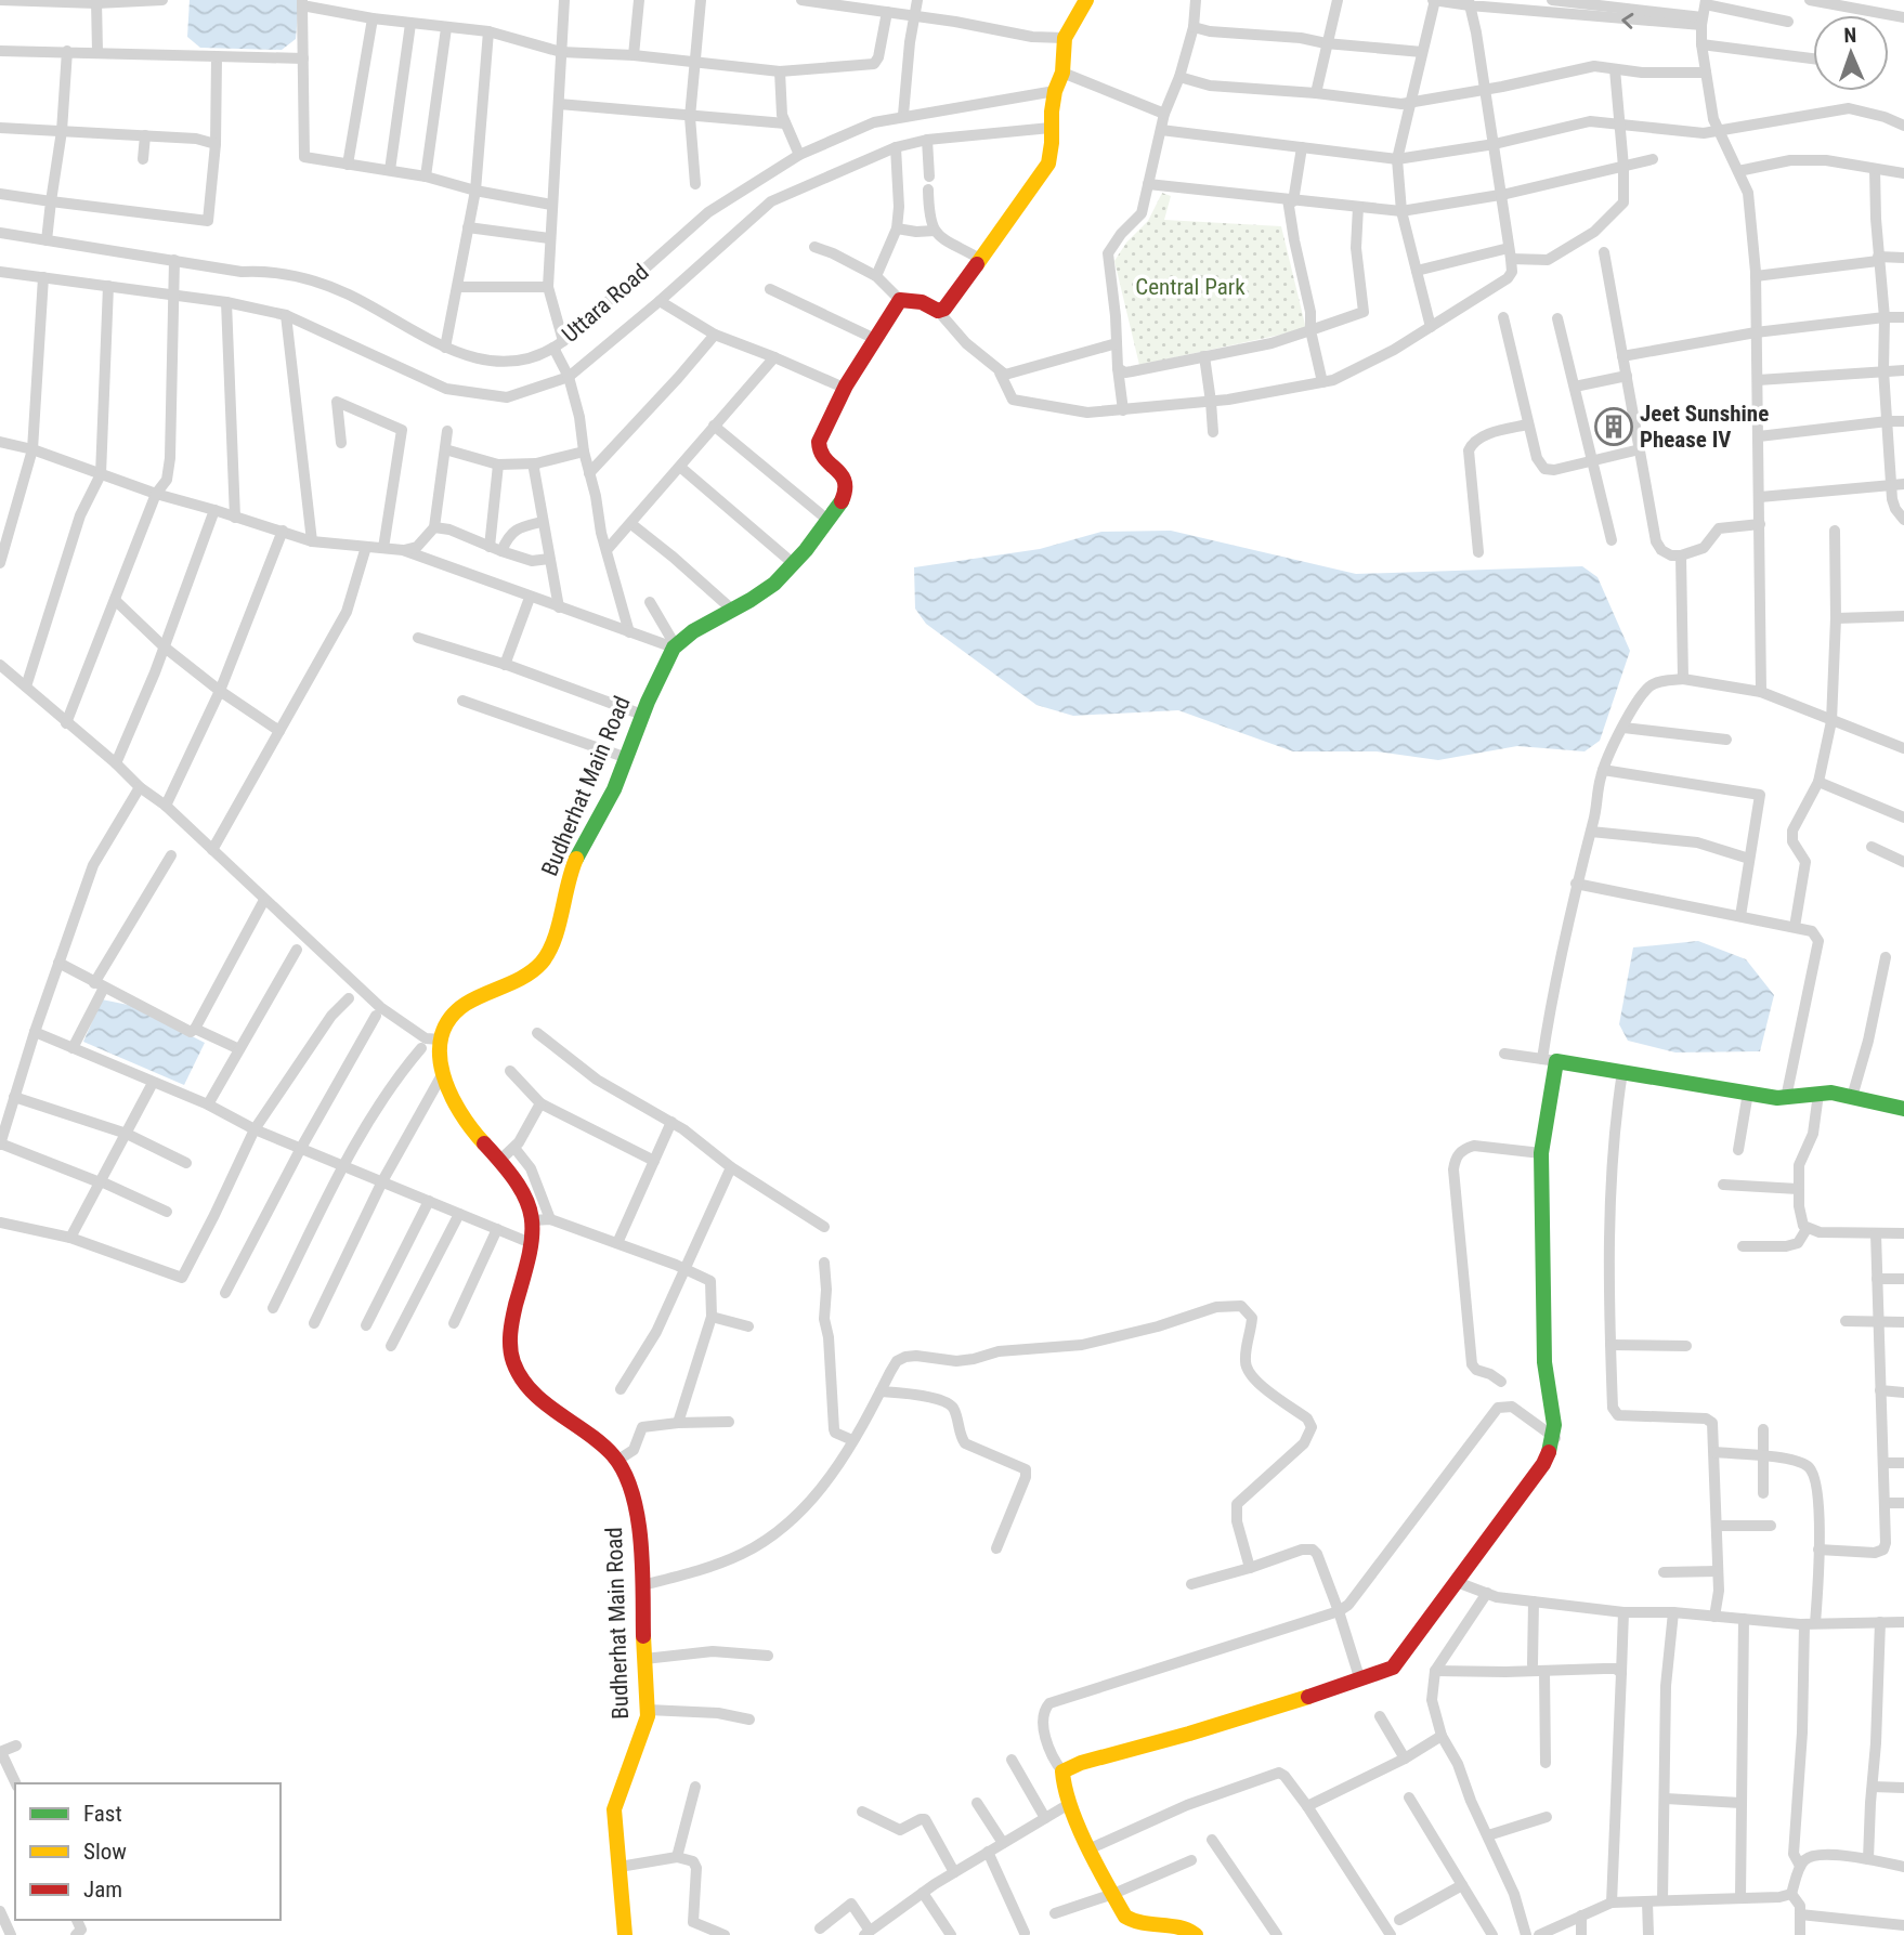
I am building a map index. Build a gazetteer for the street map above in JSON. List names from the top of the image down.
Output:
{
  "streets": {
    "street": ["Uttara Road", "Budherhat Main Road"]
  },
  "parks": ["Central Park"],
  "places": {
    "building": ["Jeet Sunshine Phease IV"]
  },
  "legend": ["Fast", "Slow", "Jam"],
  "north": "top"
}
